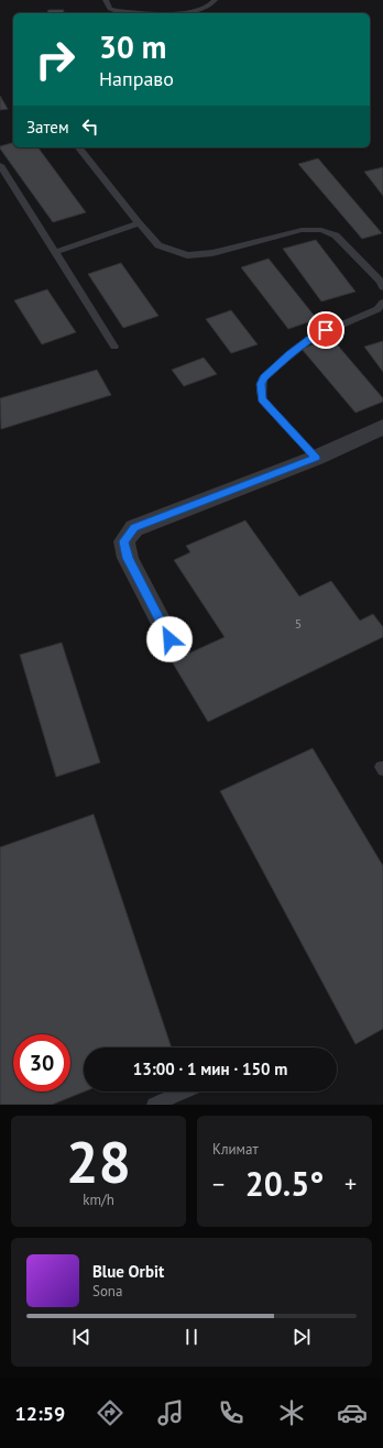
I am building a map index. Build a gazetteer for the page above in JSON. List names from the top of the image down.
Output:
{
  "house_numbers": ["5"],
  "page": {
    "turn": ["30 m", "Направо"],
    "then": "Затем",
    "limit": "30",
    "trip": "13:00 · 1 мин · 150 m",
    "tile": [
      ["28", "km/h"],
      "Климат"
    ],
    "heat": ["−", "20.5°", "+"],
    "song": ["Blue Orbit", "Sona"],
    "tabs": "12:59"
  }
}
